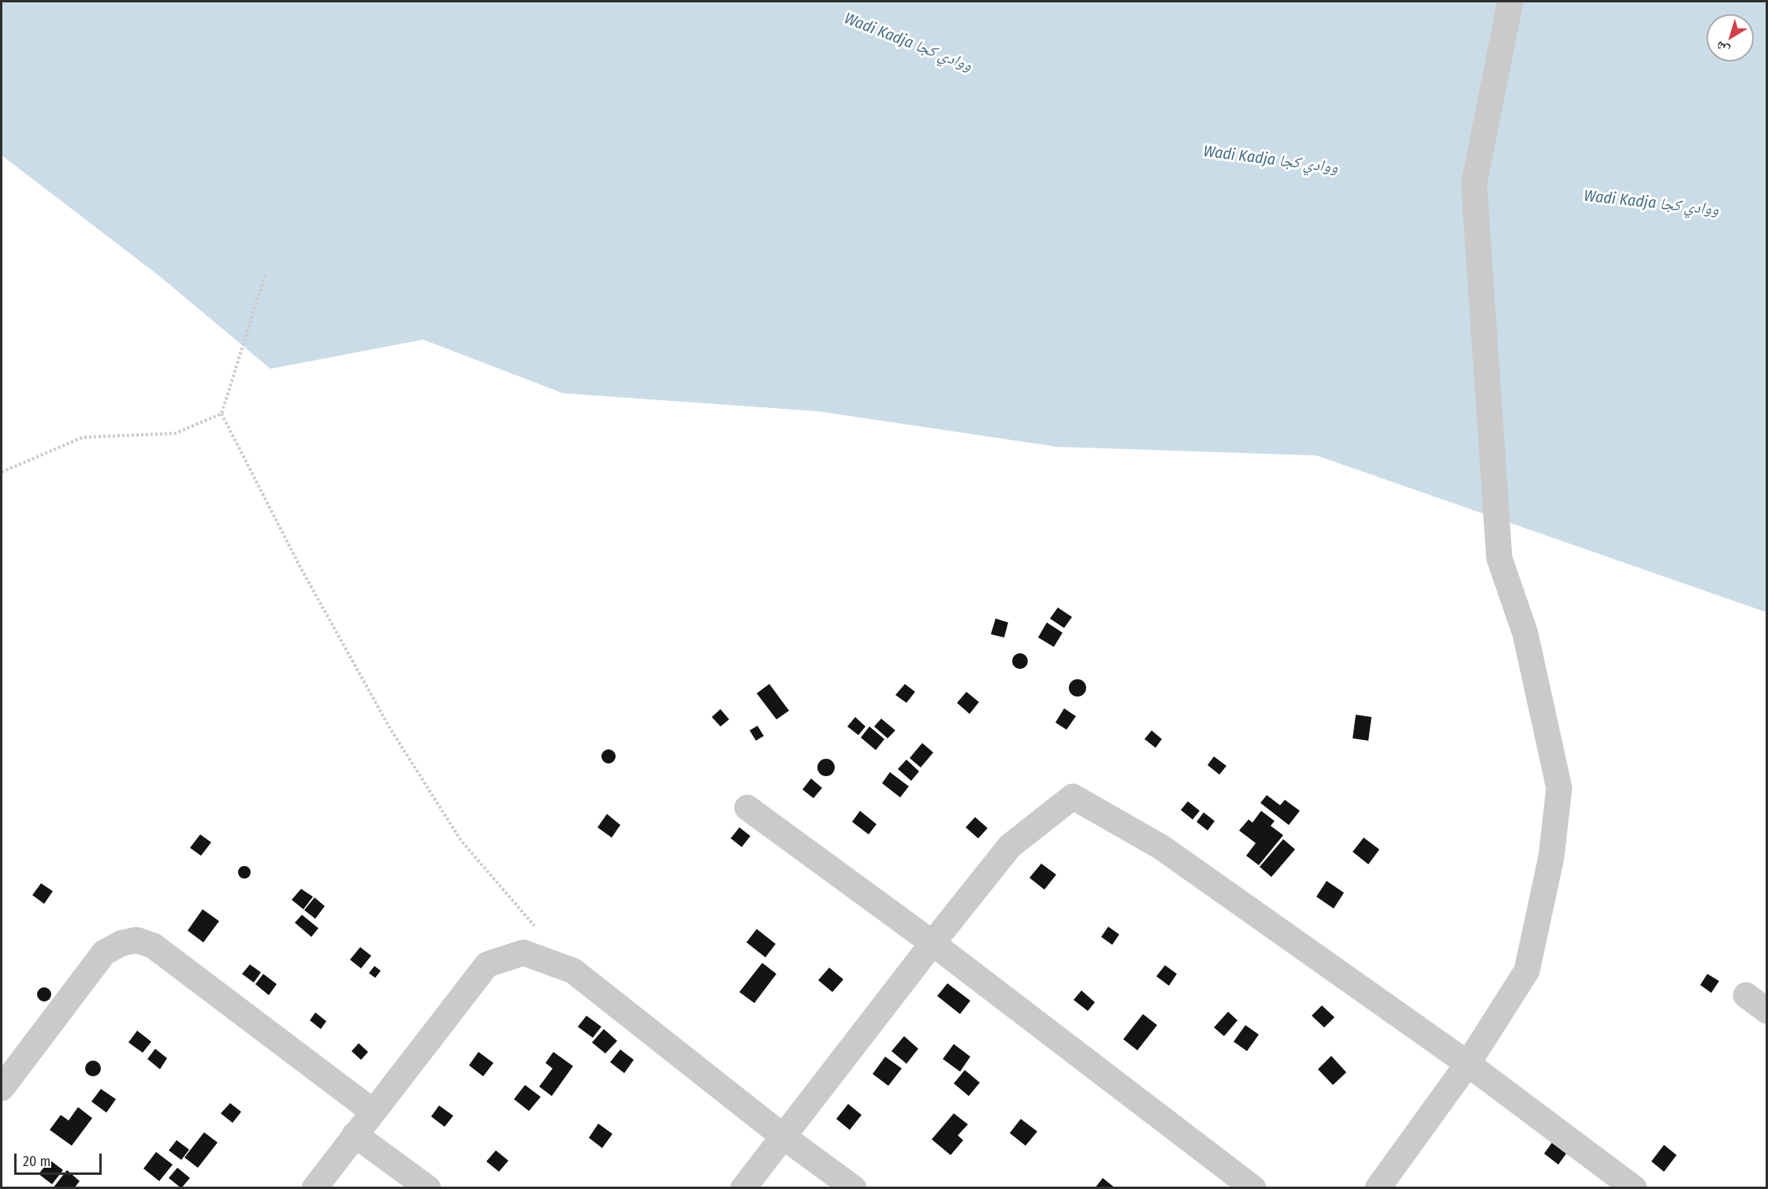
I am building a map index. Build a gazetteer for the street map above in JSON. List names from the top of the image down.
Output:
{
  "water": ["Wadi Kadja ووادي كجا"],
  "scale_bar": "20 m",
  "north": "bottom left"
}
